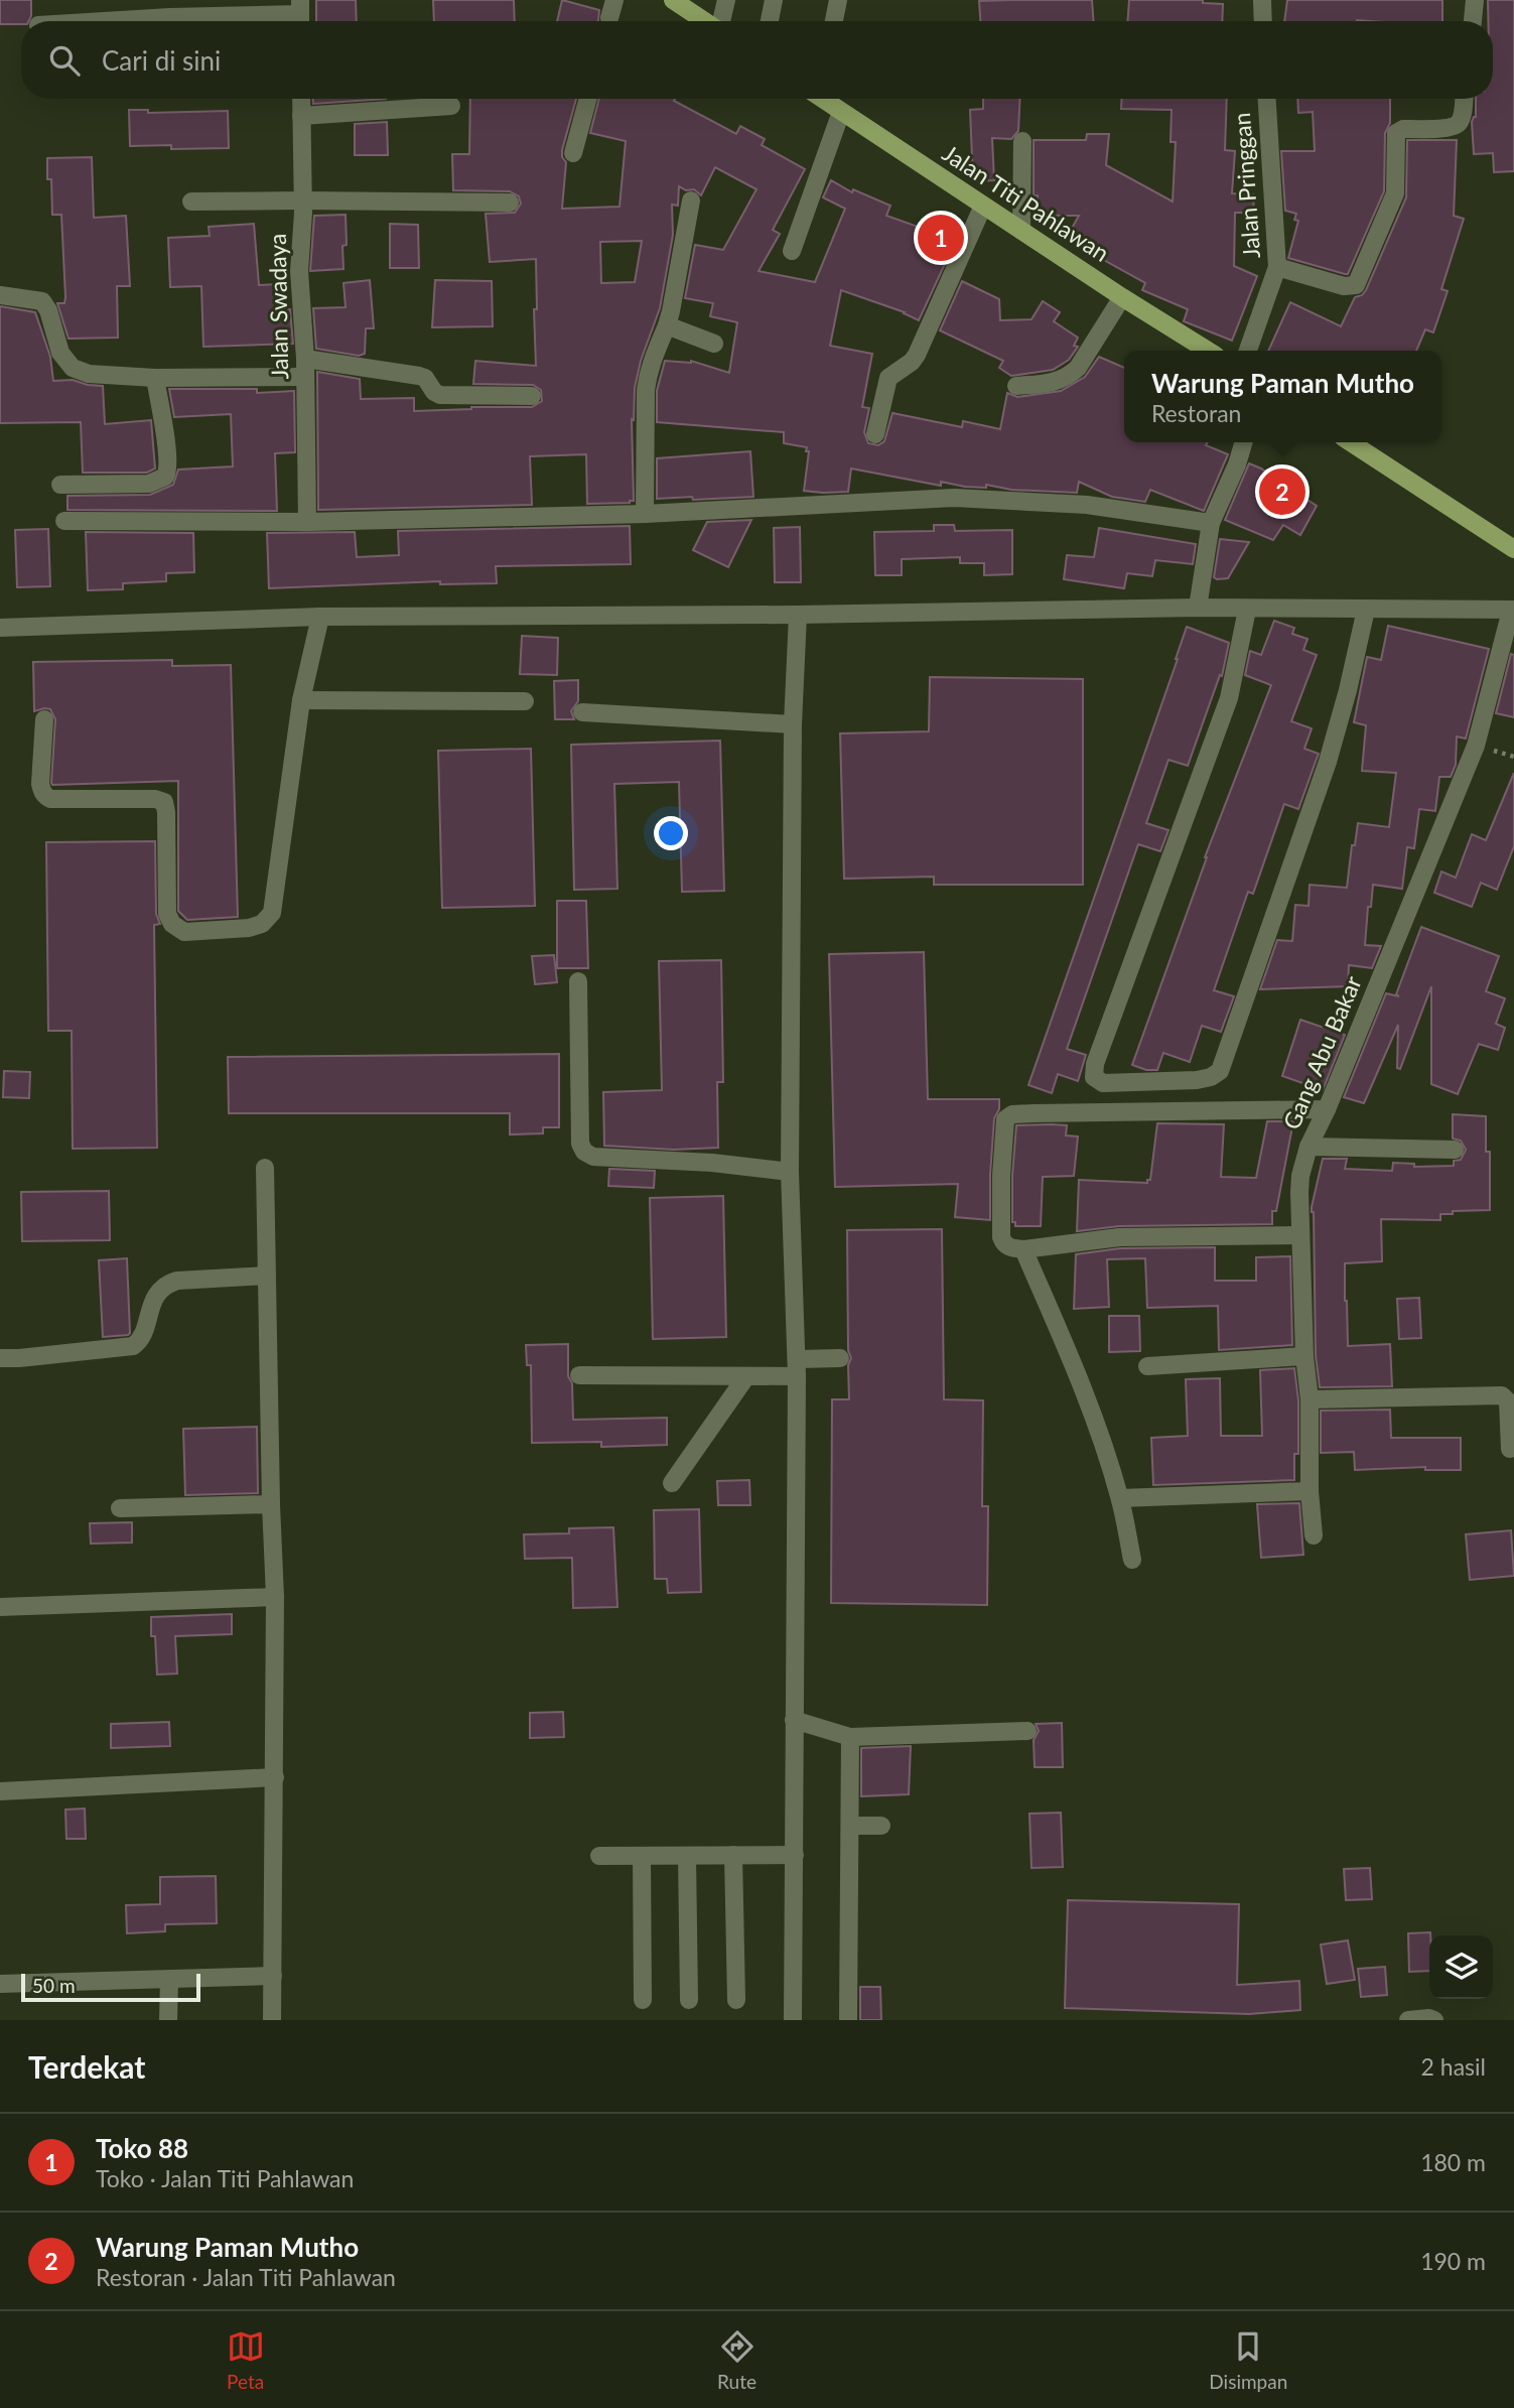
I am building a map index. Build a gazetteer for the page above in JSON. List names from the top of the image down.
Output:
{
  "streets": {
    "main road": ["Jalan Titi Pahlawan"],
    "street": ["Jalan Pringgan", "Jalan Swadaya", "Gang Abu Bakar"]
  },
  "scale_bar": "50 m",
  "page": {
    "search": "Cari di sini",
    "pins": ["1", "2"],
    "popup": ["Warung Paman Mutho", "Restoran"],
    "scale": "50 m",
    "heading": ["Terdekat", "2 hasil"],
    "list": [
      {
        "mark": "1",
        "name": "Toko 88",
        "note": "Toko · Jalan Titi Pahlawan",
        "value": "180 m"
      },
      {
        "mark": "2",
        "name": "Warung Paman Mutho",
        "note": "Restoran · Jalan Titi Pahlawan",
        "value": "190 m"
      }
    ],
    "nav": ["Peta", "Rute", "Disimpan"]
  }
}
